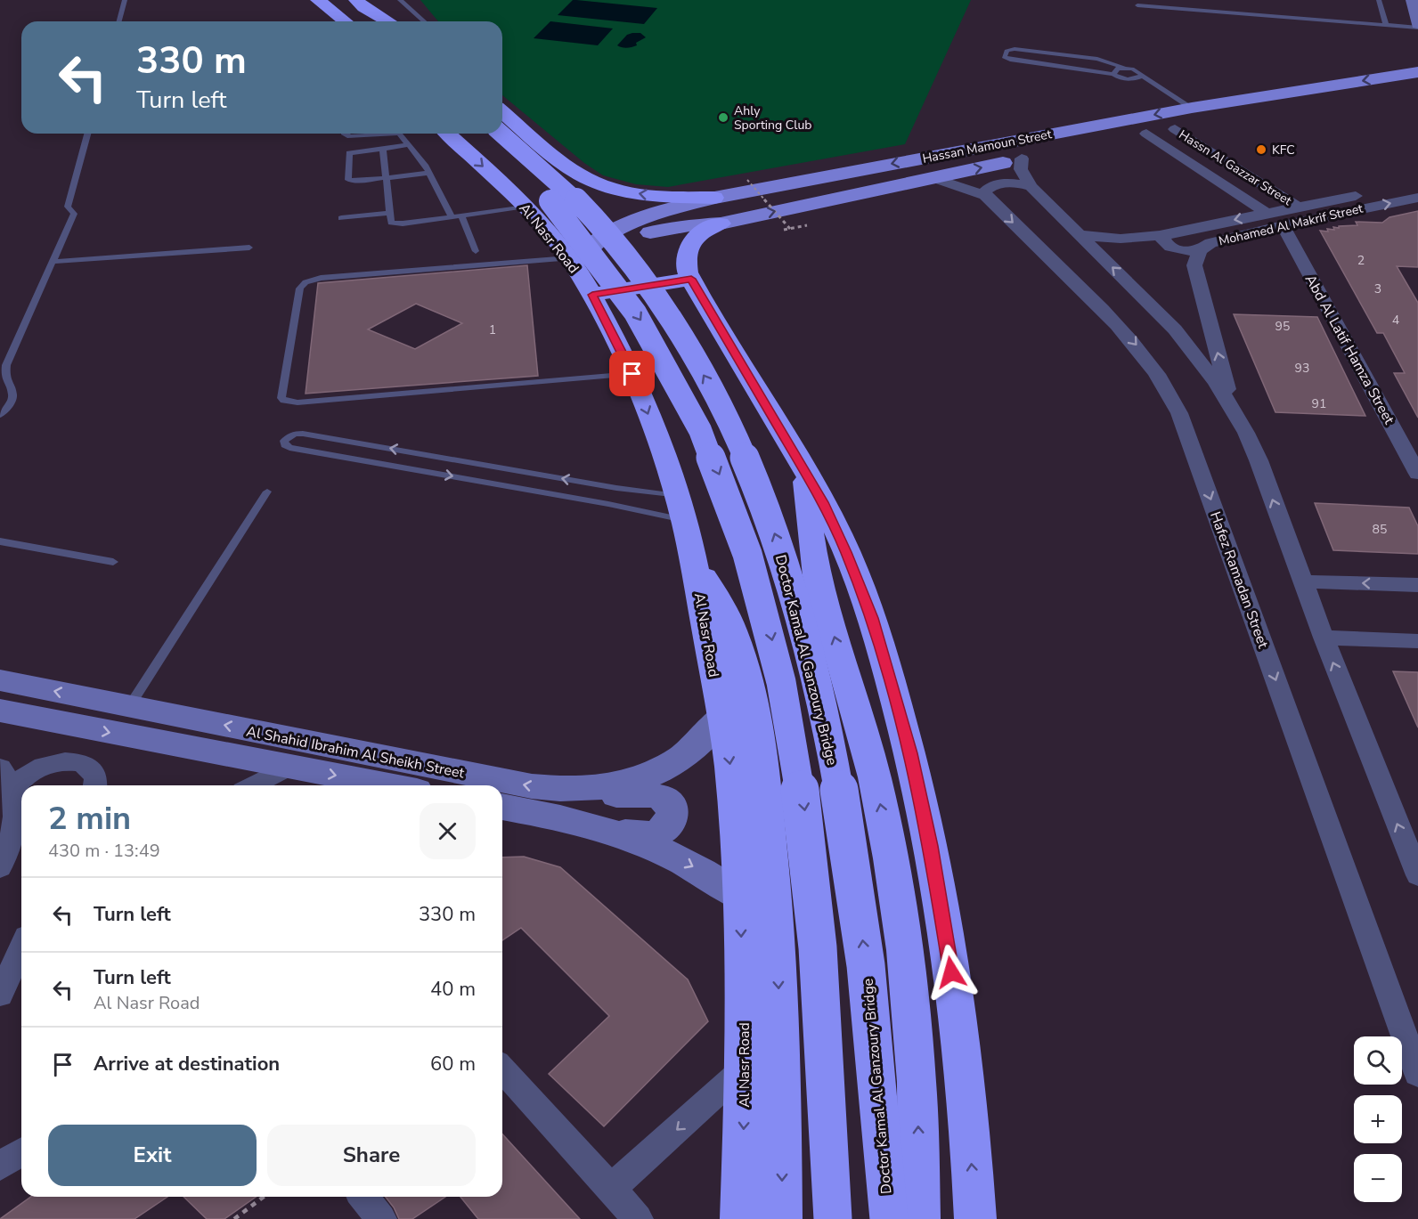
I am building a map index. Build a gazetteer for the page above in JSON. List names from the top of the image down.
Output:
{
  "streets": {
    "highway": ["Al Nasr Road", "Doctor Kamal Al Ganzoury Bridge"],
    "main road": ["Hassan Mamoun Street"],
    "street": [
      "Hassn Al Gazzar Street",
      "Mohamed Al Makrif Street",
      "Abd Al Latif Hamza Street",
      "Hafez Ramadan Street",
      "Al Shahid Ibrahim Al Sheikh Street"
    ]
  },
  "crossings": [
    ["Hassan Mamoun Street", "Hassn Al Gazzar Street"],
    ["Hassan Mamoun Street", "Al Nasr Road"],
    ["Hassan Mamoun Street", "Hafez Ramadan Street"],
    ["Hassn Al Gazzar Street", "Mohamed Al Makrif Street"],
    ["Mohamed Al Makrif Street", "Abd Al Latif Hamza Street"],
    ["Al Nasr Road", "Al Shahid Ibrahim Al Sheikh Street"]
  ],
  "places": ["Ahly Sporting Club", "KFC"],
  "house_numbers": [
    "2",
    "3",
    "4",
    "95",
    "1",
    "93",
    "91",
    "85"
  ],
  "page": {
    "turn": ["330 m", "Turn left"],
    "heading": ["2 min", "430 m · 13:49"],
    "list": [
      {
        "name": "Turn left",
        "value": "330 m"
      },
      {
        "name": "Turn left",
        "note": "Al Nasr Road",
        "value": "40 m"
      },
      {
        "name": "Arrive at destination",
        "value": "60 m"
      }
    ],
    "map_buttons": ["+", "−"],
    "buttons": ["Exit", "Share"]
  }
}
